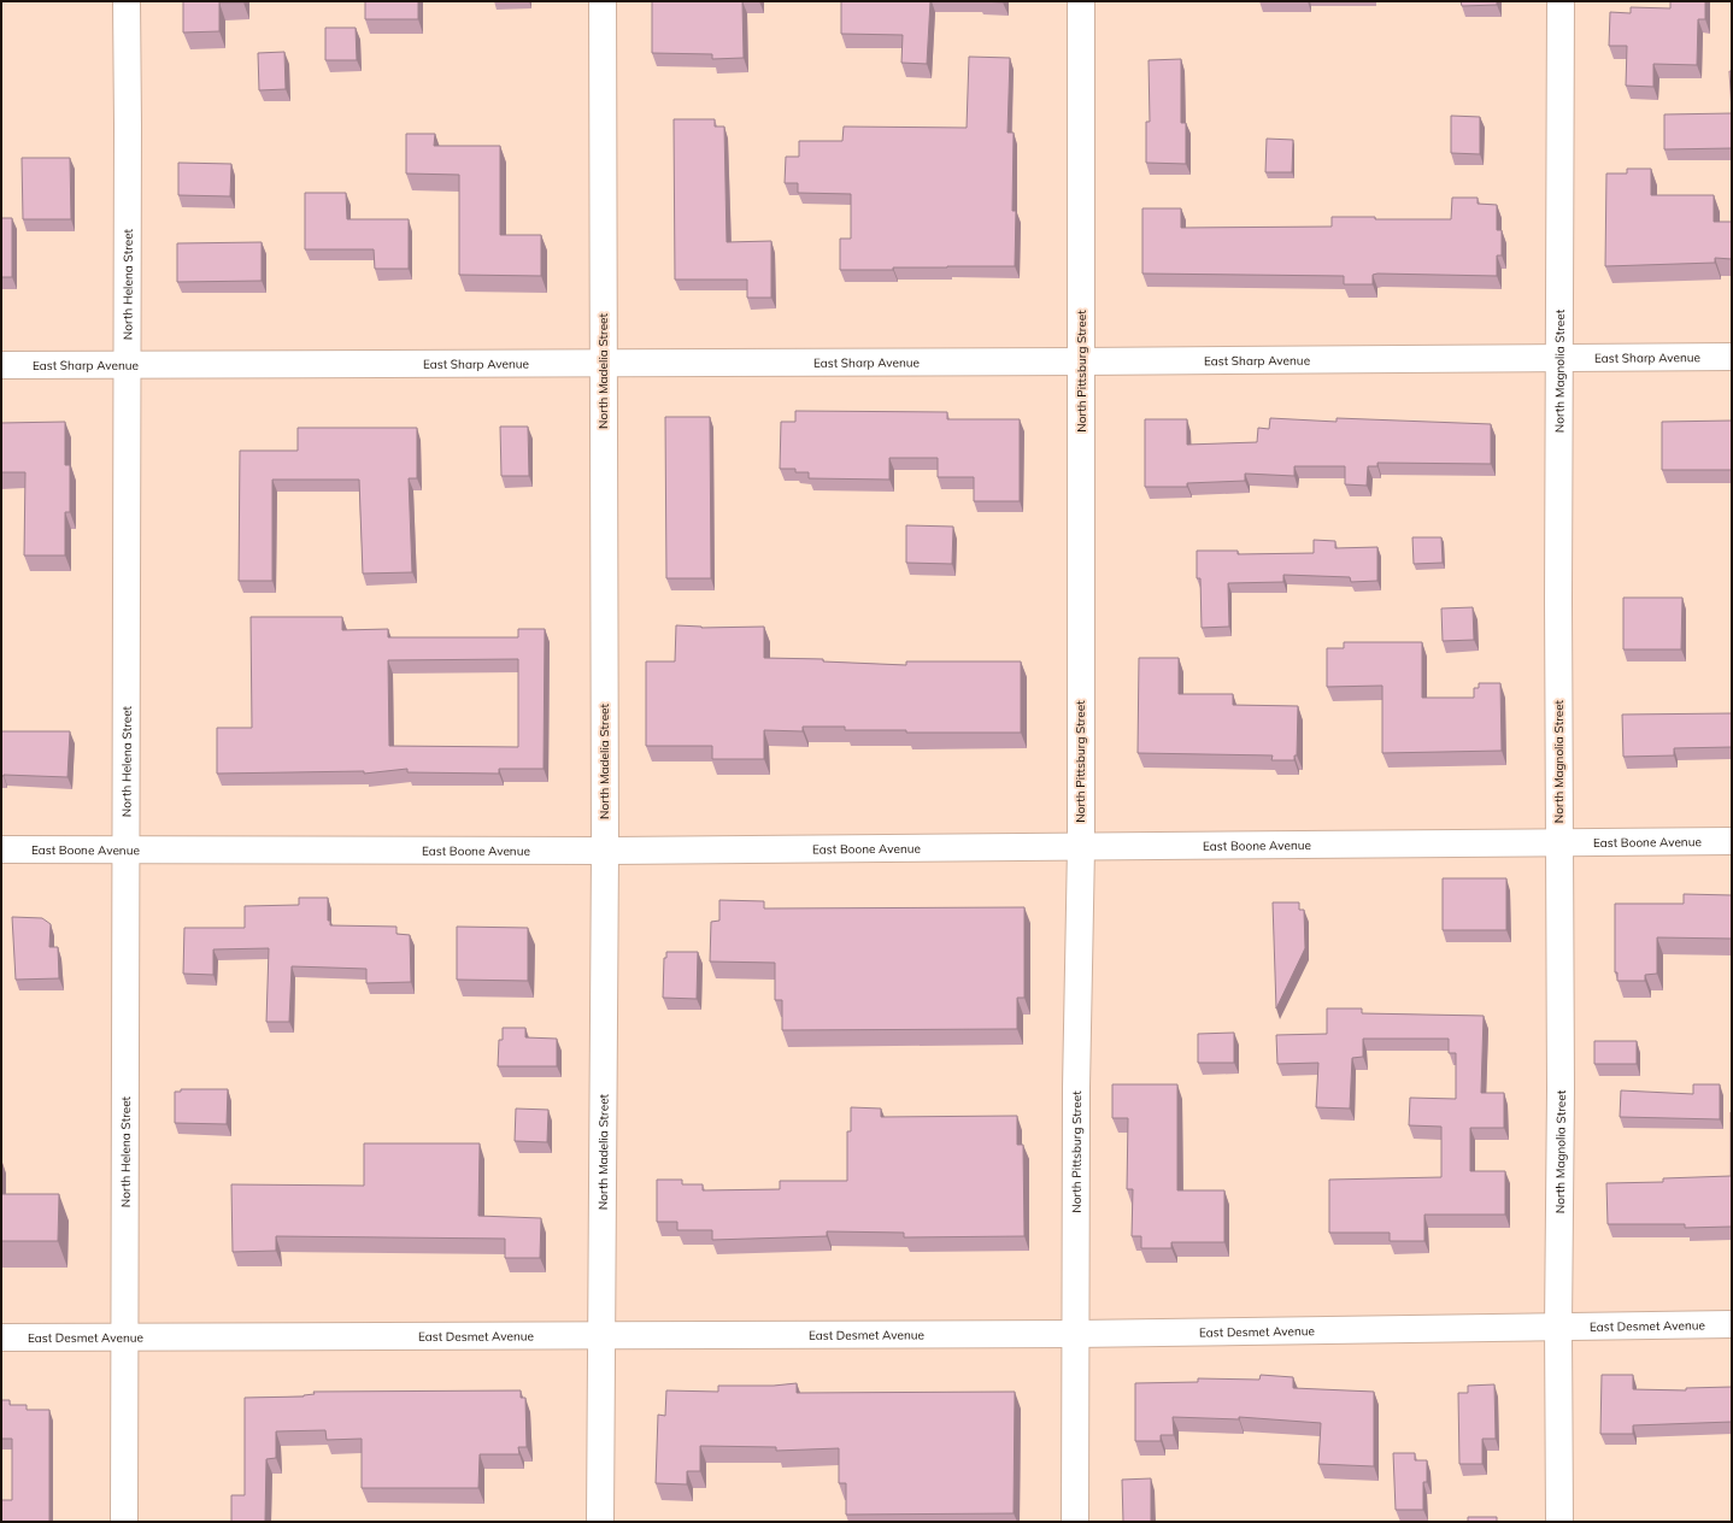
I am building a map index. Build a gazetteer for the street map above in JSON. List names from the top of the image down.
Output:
{
  "streets": {
    "street": [
      "North Helena Street",
      "East Sharp Avenue",
      "North Madelia Street",
      "North Pittsburg Street",
      "North Magnolia Street",
      "East Boone Avenue",
      "East Desmet Avenue"
    ]
  },
  "crossings": [
    ["North Helena Street", "East Sharp Avenue"],
    ["North Helena Street", "East Boone Avenue"],
    ["North Helena Street", "East Desmet Avenue"],
    ["East Sharp Avenue", "North Madelia Street"],
    ["East Sharp Avenue", "North Pittsburg Street"],
    ["East Sharp Avenue", "North Magnolia Street"],
    ["North Madelia Street", "East Boone Avenue"],
    ["North Madelia Street", "East Desmet Avenue"],
    ["North Pittsburg Street", "East Boone Avenue"],
    ["North Pittsburg Street", "East Desmet Avenue"],
    ["North Magnolia Street", "East Boone Avenue"],
    ["North Magnolia Street", "East Desmet Avenue"]
  ]
}
